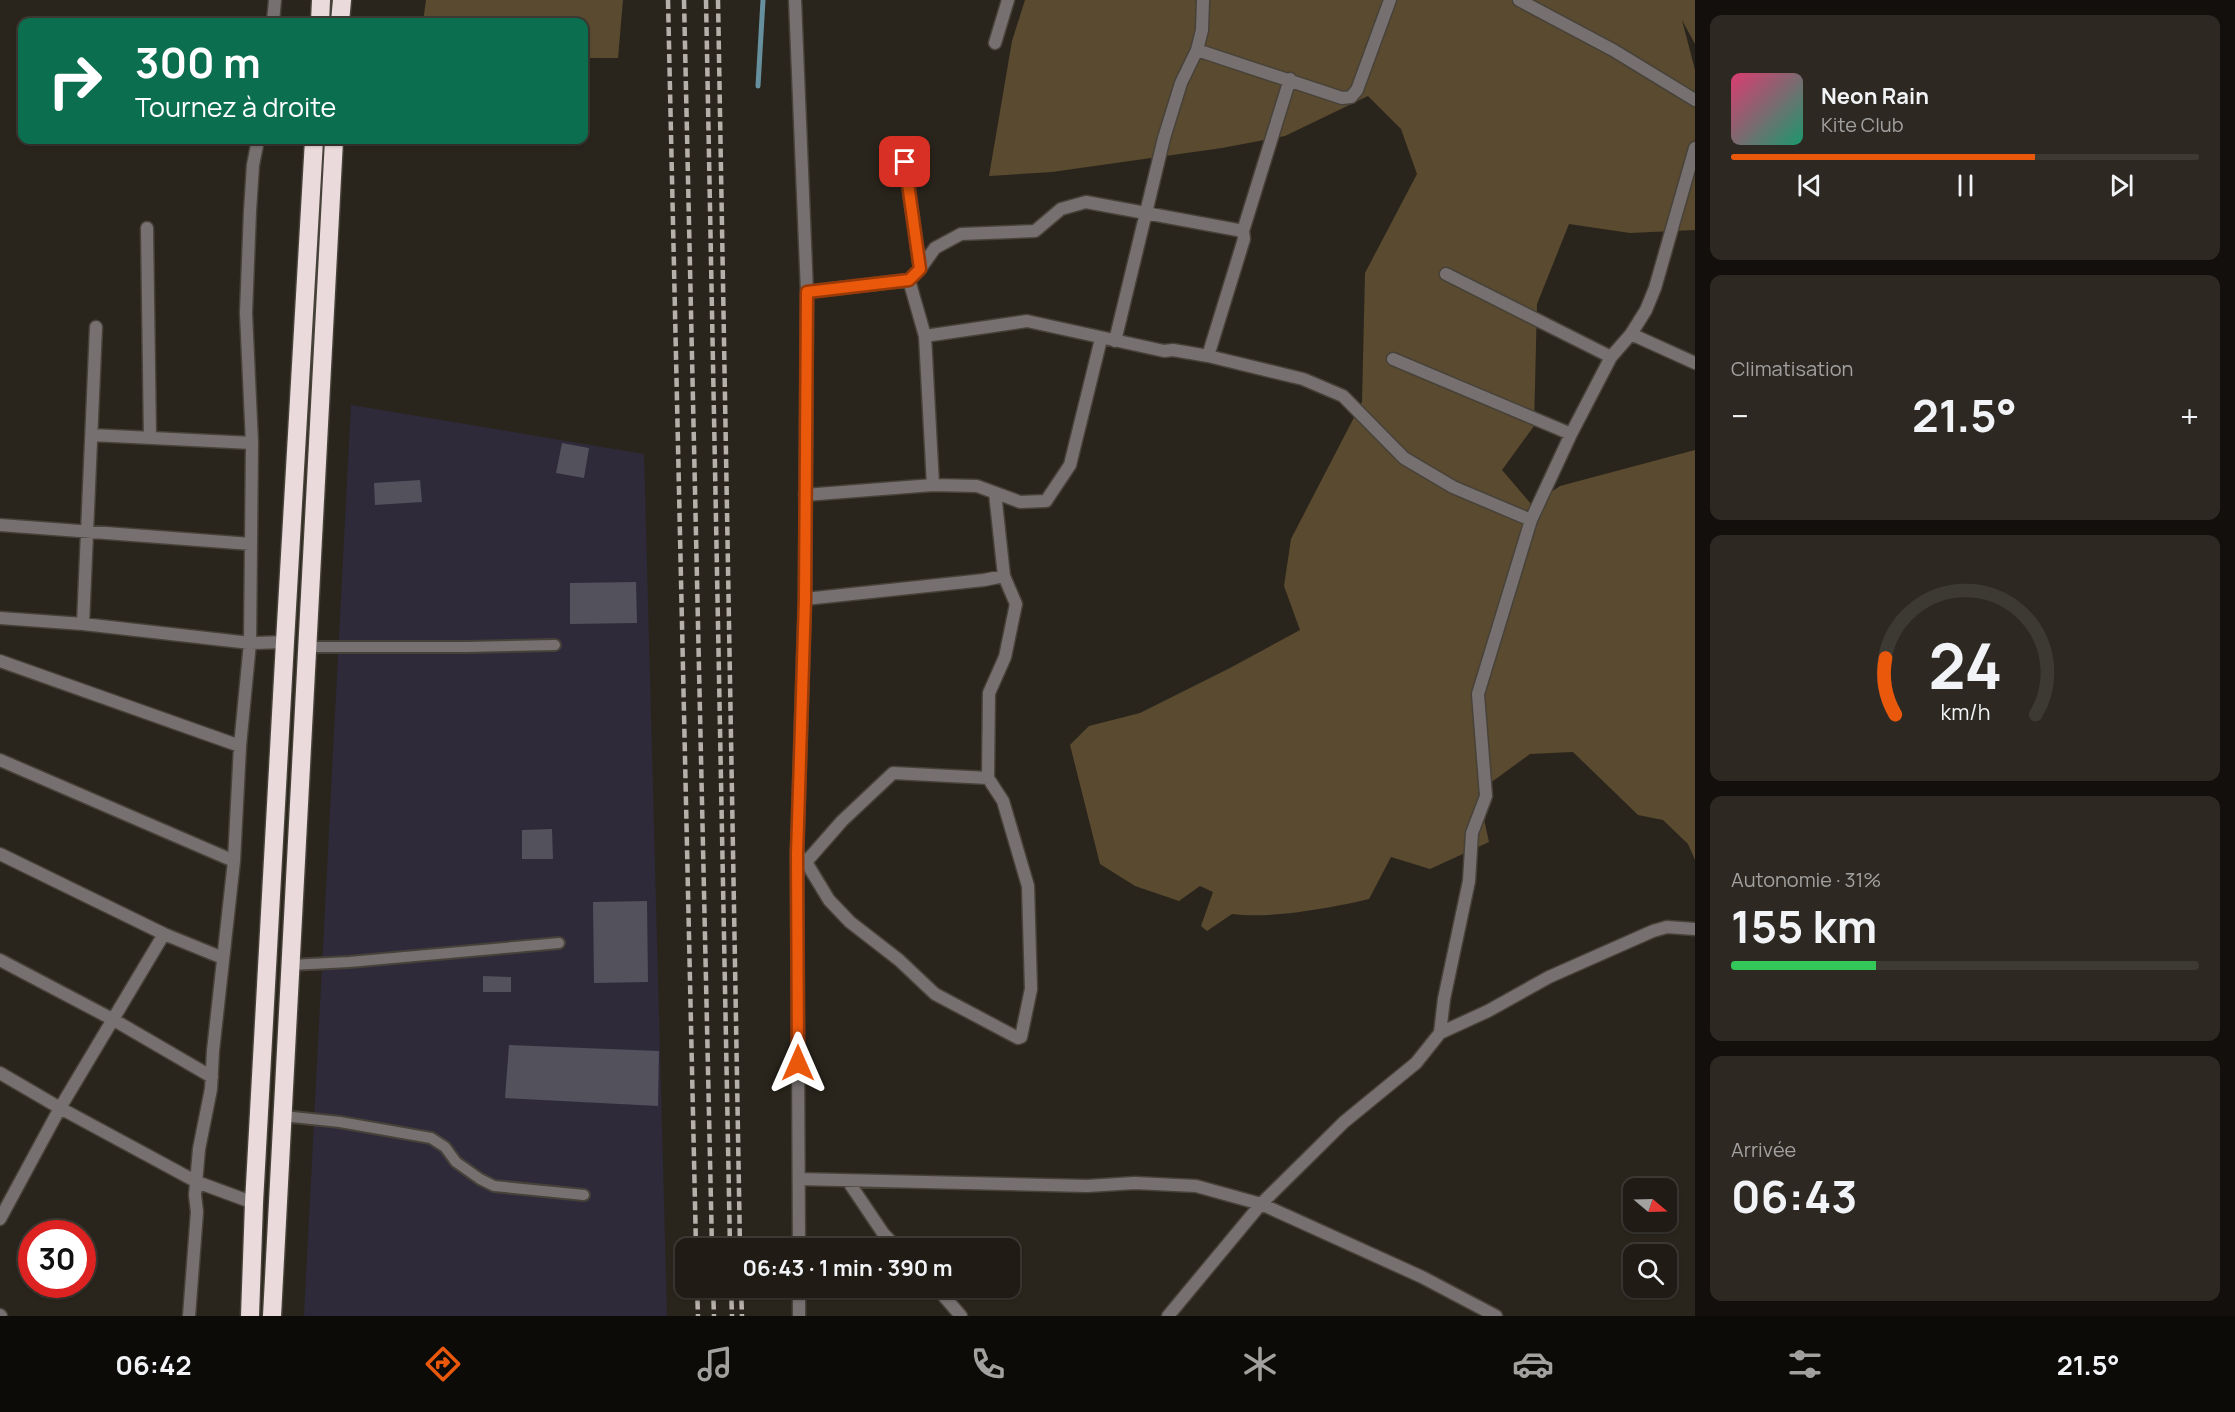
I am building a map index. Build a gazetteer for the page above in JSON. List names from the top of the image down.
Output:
{
  "north": "right",
  "page": {
    "turn": ["300 m", "Tournez à droite"],
    "song": ["Neon Rain", "Kite Club"],
    "tile": [
      "Climatisation",
      ["Autonomie · 31%", "155 km"],
      ["Arrivée", "06:43"]
    ],
    "heat": ["−", "21.5°", "+"],
    "limit": "30",
    "trip": "06:43 · 1 min · 390 m",
    "tabs": ["06:42", "21.5°"],
    "gauge": ["24", "km/h"]
  }
}
